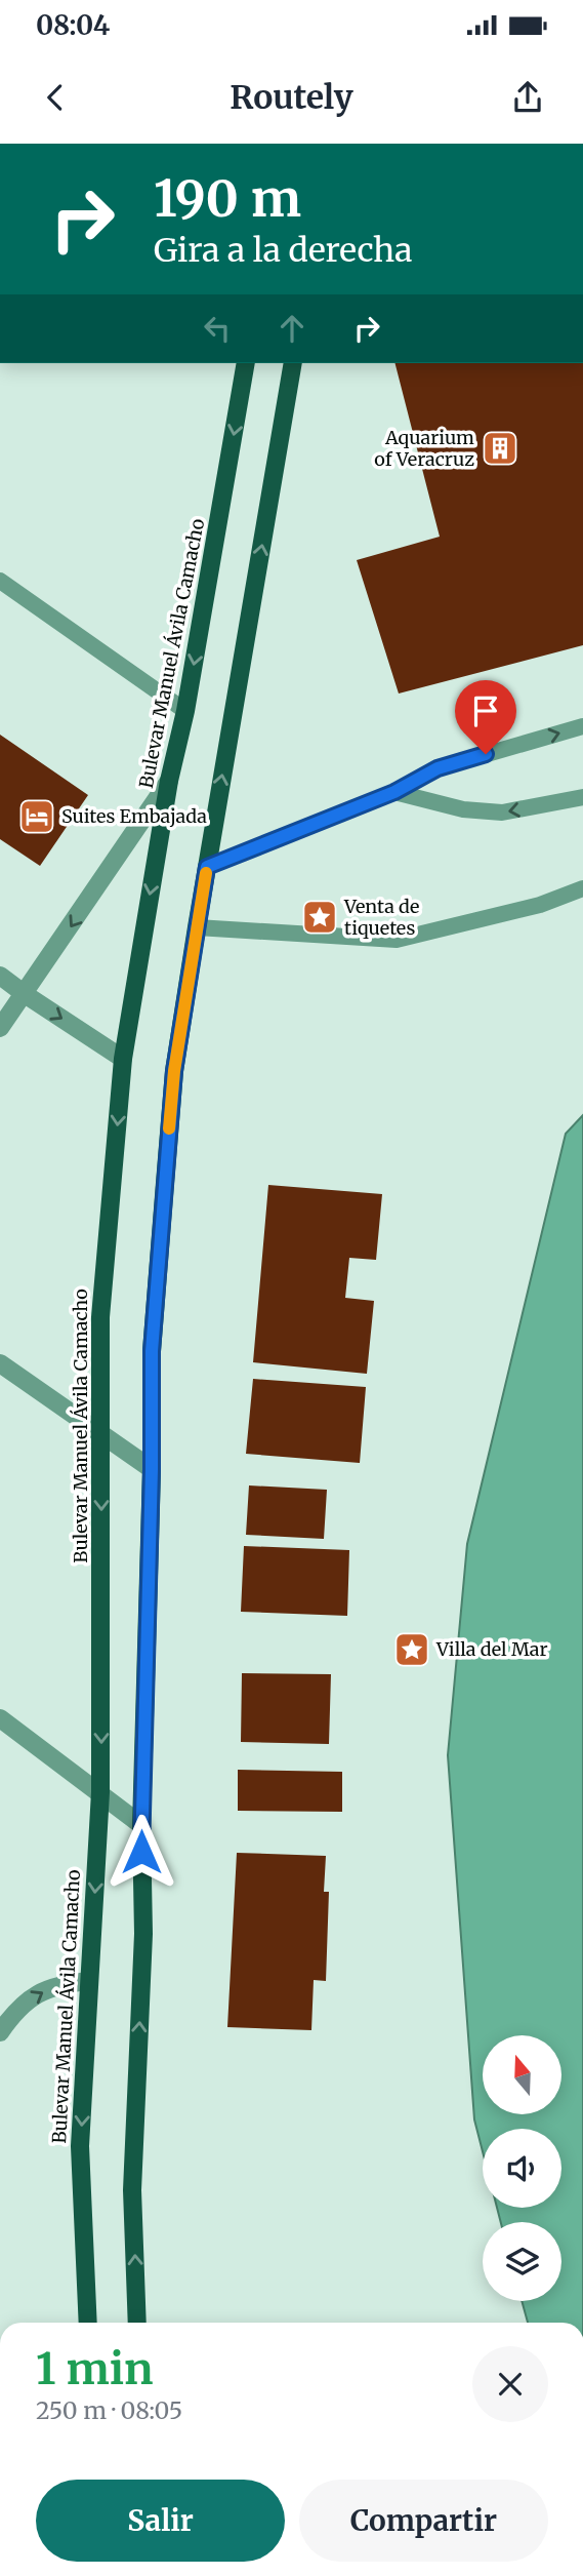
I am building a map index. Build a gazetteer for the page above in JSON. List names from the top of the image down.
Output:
{
  "streets": {
    "main road": ["Bulevar Manuel Ávila Camacho"]
  },
  "places": {
    "building": ["Aquarium of Veracruz"],
    "hotel": ["Suites Embajada"],
    "place": ["Venta de tiquetes", "Villa del Mar"]
  },
  "north": "top",
  "page": {
    "status": "08:04",
    "header": "Routely",
    "turn": ["190 m", "Gira a la derecha"],
    "heading": ["1 min", "250 m · 08:05"],
    "buttons": ["Salir", "Compartir"]
  }
}
